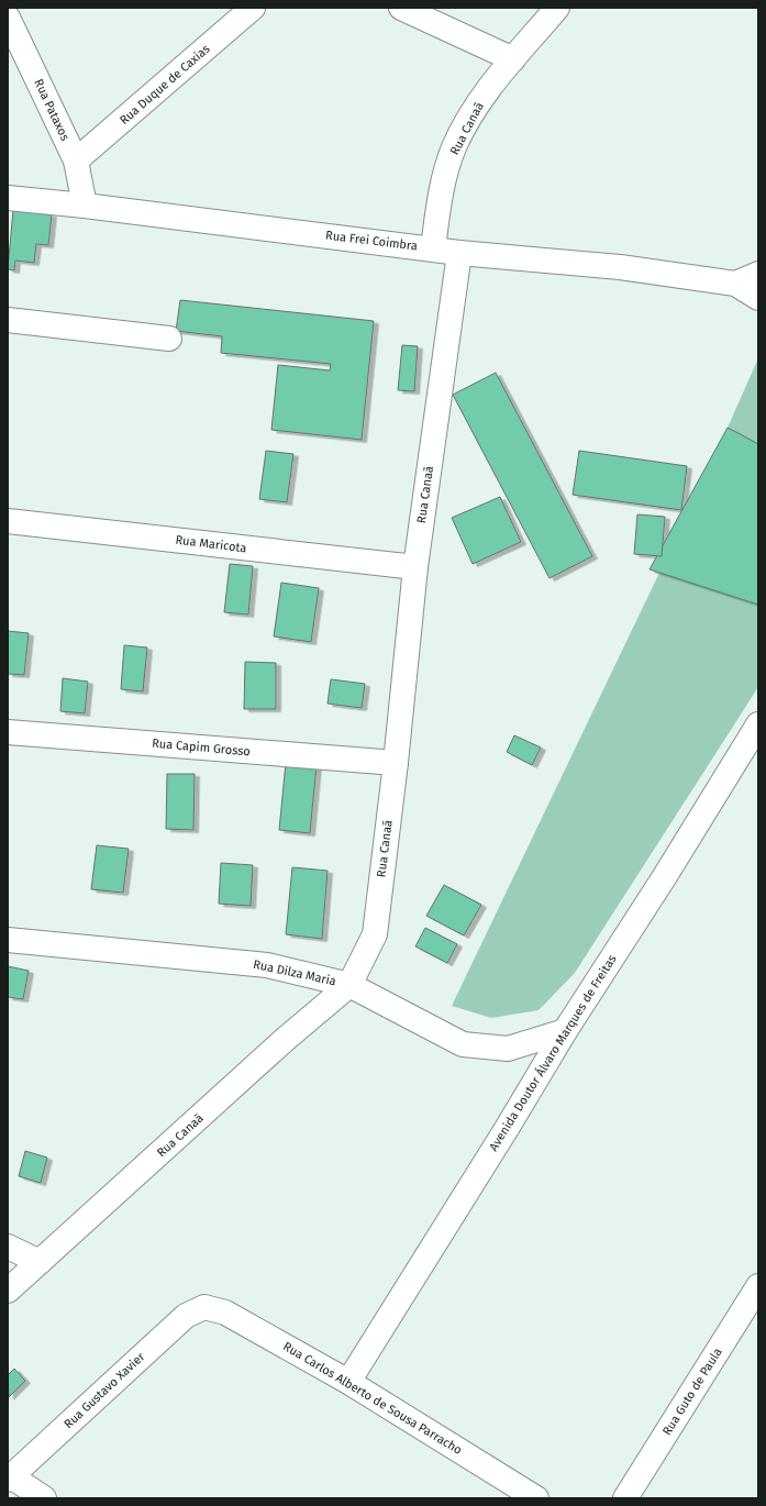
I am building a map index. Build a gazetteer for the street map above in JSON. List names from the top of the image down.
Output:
{
  "streets": {
    "street": [
      "Rua Duque de Caxias",
      "Rua Pataxos",
      "Rua Canaã",
      "Rua Frei Coimbra",
      "Rua Maricota",
      "Rua Capim Grosso",
      "Rua Dilza Maria",
      "Avenida Doutor Álvaro Marques de Freitas",
      "Rua Gustavo Xavier",
      "Rua Guto de Paula",
      "Rua Carlos Alberto de Sousa Parracho"
    ]
  },
  "crossings": [
    ["Rua Duque de Caxias", "Rua Pataxos"],
    ["Rua Pataxos", "Rua Frei Coimbra"],
    ["Rua Canaã", "Rua Frei Coimbra"],
    ["Rua Canaã", "Rua Maricota"],
    ["Rua Canaã", "Rua Capim Grosso"],
    ["Rua Canaã", "Rua Dilza Maria"],
    ["Rua Dilza Maria", "Avenida Doutor Álvaro Marques de Freitas"],
    ["Avenida Doutor Álvaro Marques de Freitas", "Rua Carlos Alberto de Sousa Parracho"],
    ["Rua Gustavo Xavier", "Rua Carlos Alberto de Sousa Parracho"]
  ]
}
